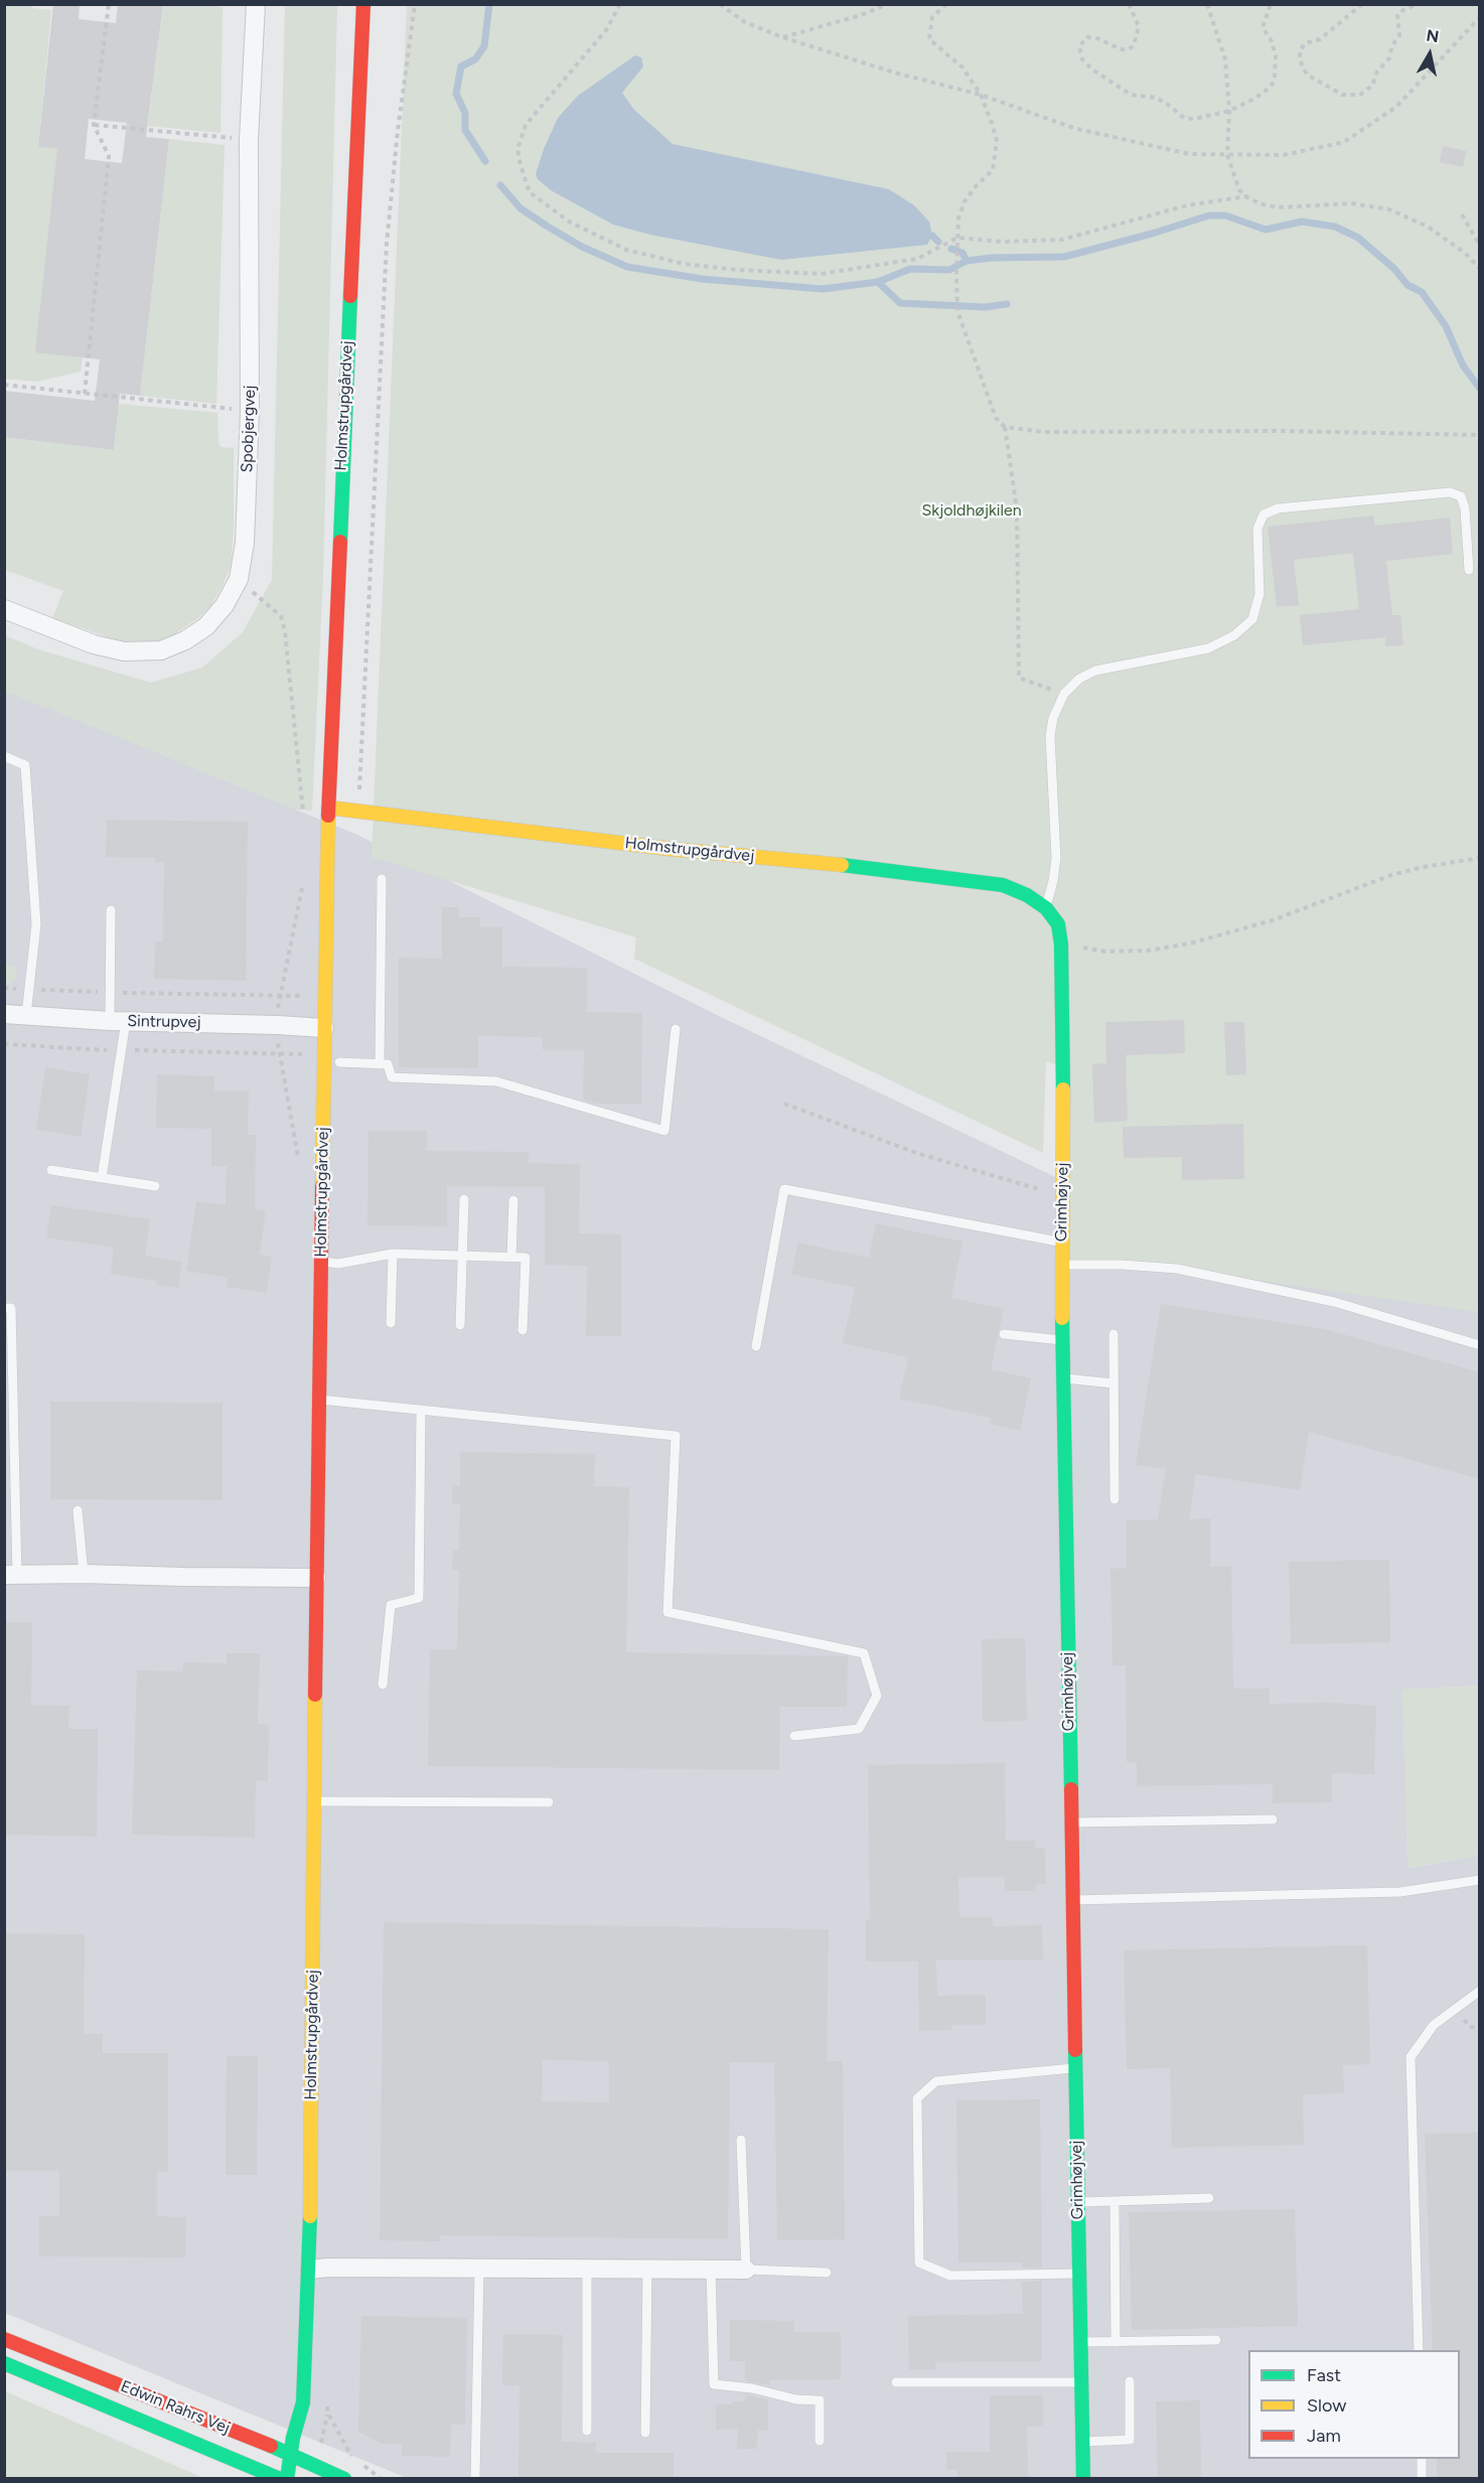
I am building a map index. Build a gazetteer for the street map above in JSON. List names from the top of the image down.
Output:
{
  "streets": {
    "street": [
      "Holmstrupgårdvej",
      "Spobjergvej",
      "Sintrupvej",
      "Grimhøjvej",
      "Edwin Rahrs Vej"
    ]
  },
  "crossings": [
    ["Holmstrupgårdvej", "Sintrupvej"],
    ["Holmstrupgårdvej", "Grimhøjvej"],
    ["Holmstrupgårdvej", "Edwin Rahrs Vej"]
  ],
  "parks": ["Skjoldhøjkilen"],
  "legend": ["Fast", "Slow", "Jam"],
  "north": "top"
}
